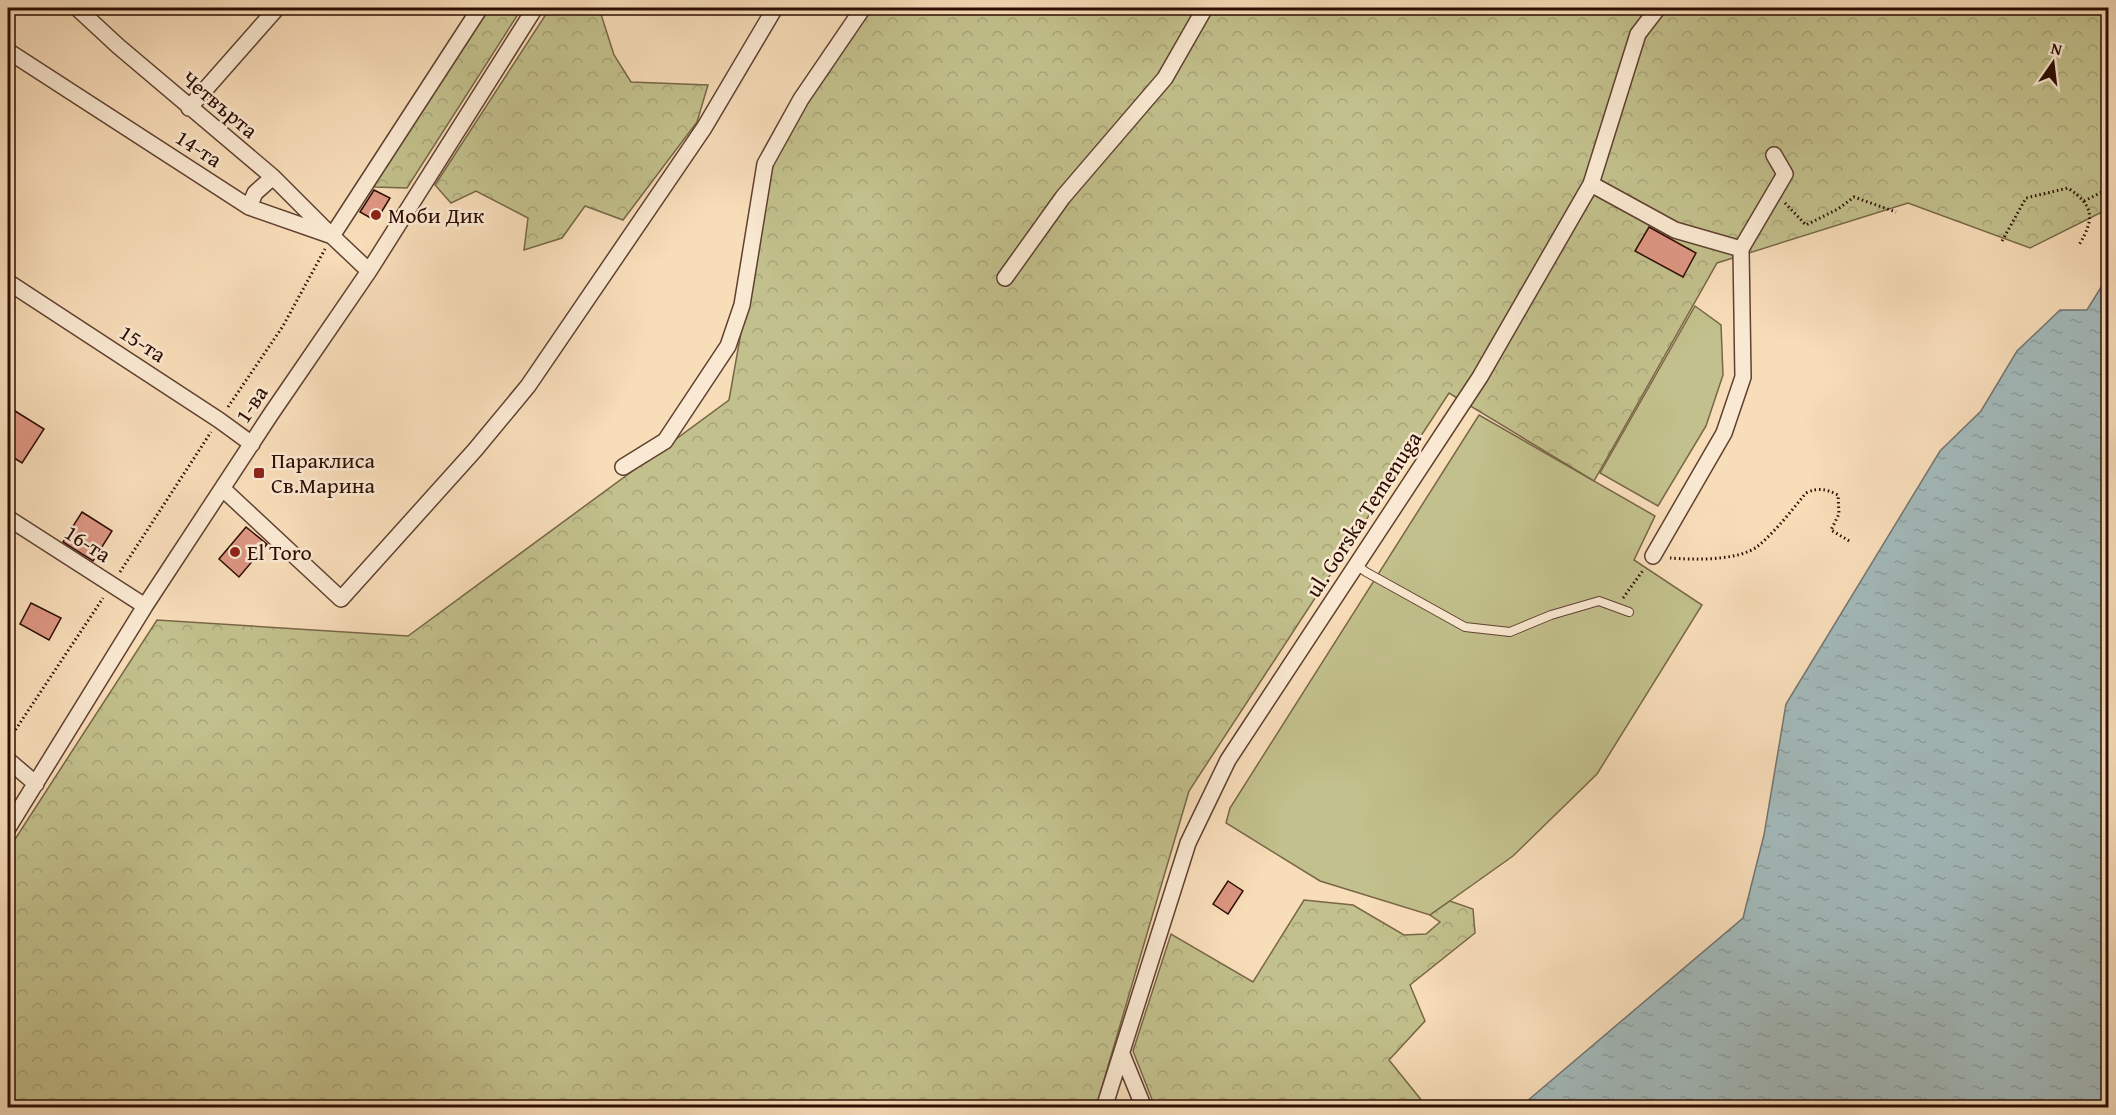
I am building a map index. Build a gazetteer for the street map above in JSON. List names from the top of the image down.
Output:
{
  "streets": {
    "street": [
      "Четвърта",
      "14-та",
      "15-та",
      "1-ва",
      "ul. Gorska Temenuga",
      "16-та"
    ]
  },
  "crossings": [
    ["Четвърта", "14-та"],
    ["14-та", "1-ва"],
    ["15-та", "1-ва"],
    ["1-ва", "16-та"]
  ],
  "places": {
    "other": ["Моби Дик", "El Toro"],
    "transit": ["Параклиса Св.Марина"]
  },
  "north": "top"
}
